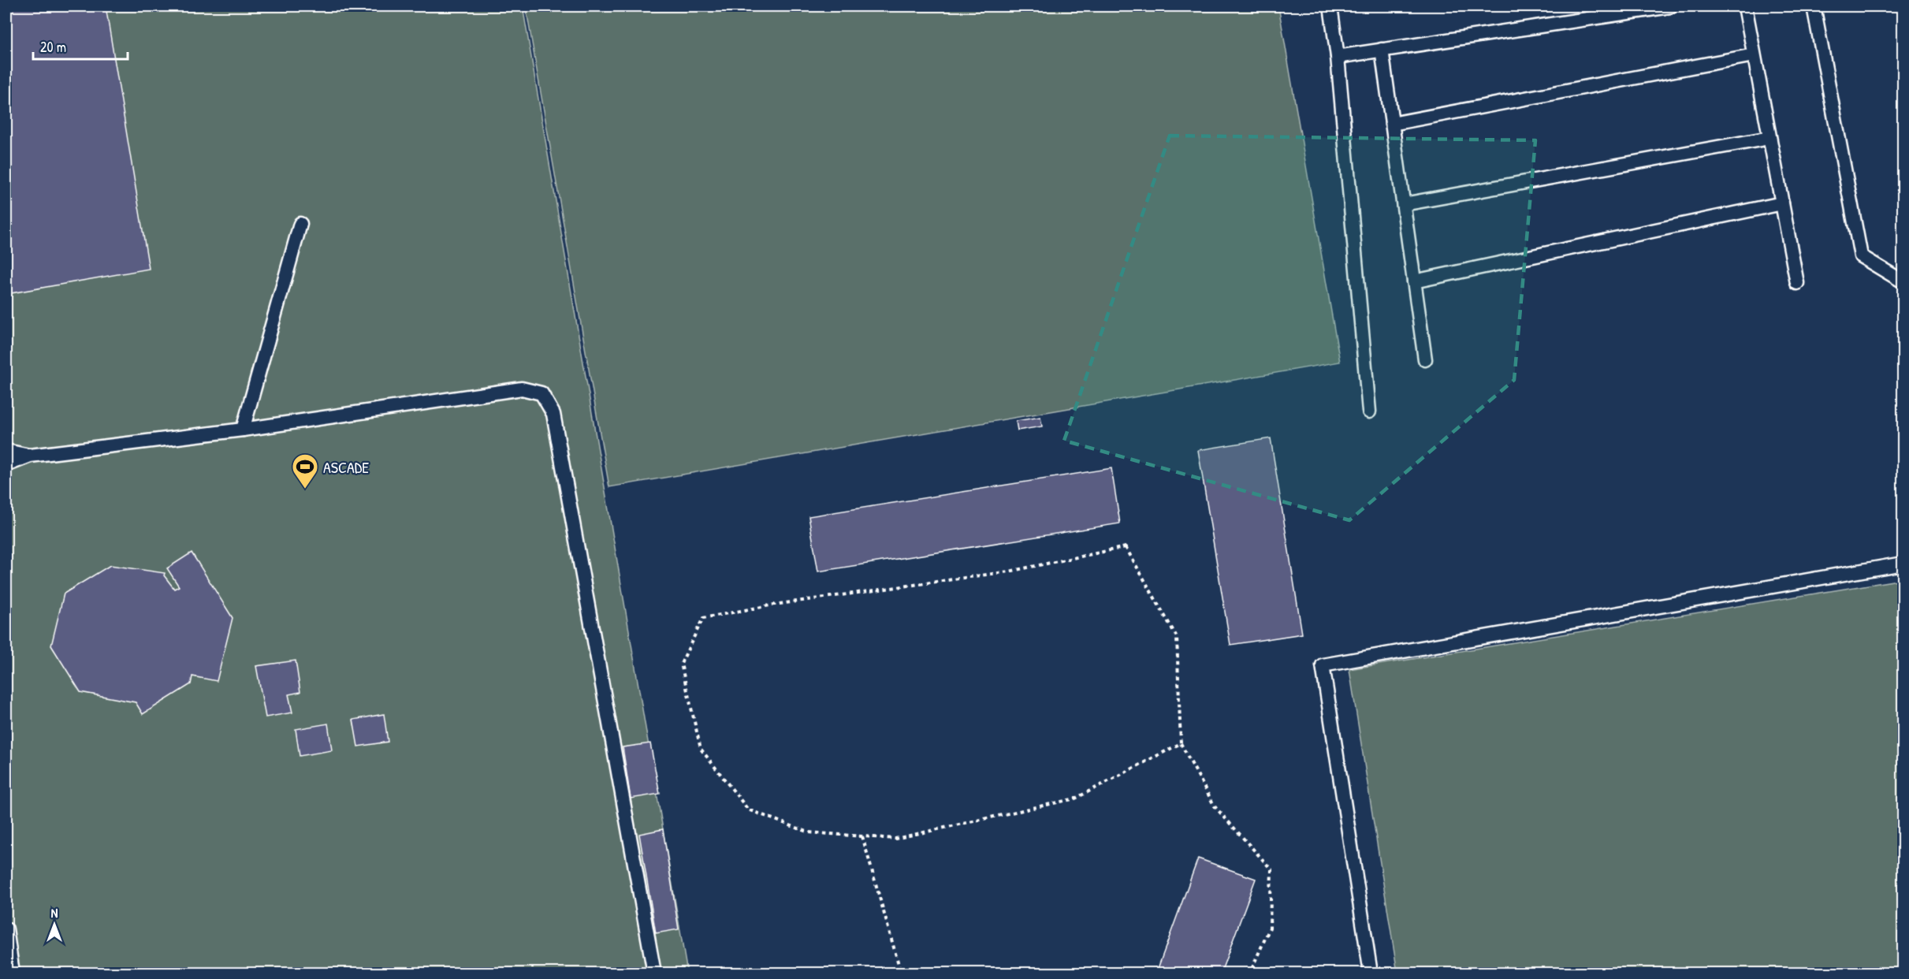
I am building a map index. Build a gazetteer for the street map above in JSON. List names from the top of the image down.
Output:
{
  "places": {
    "sports": ["ASCADE"]
  },
  "scale_bar": "20 m",
  "north": "top"
}
